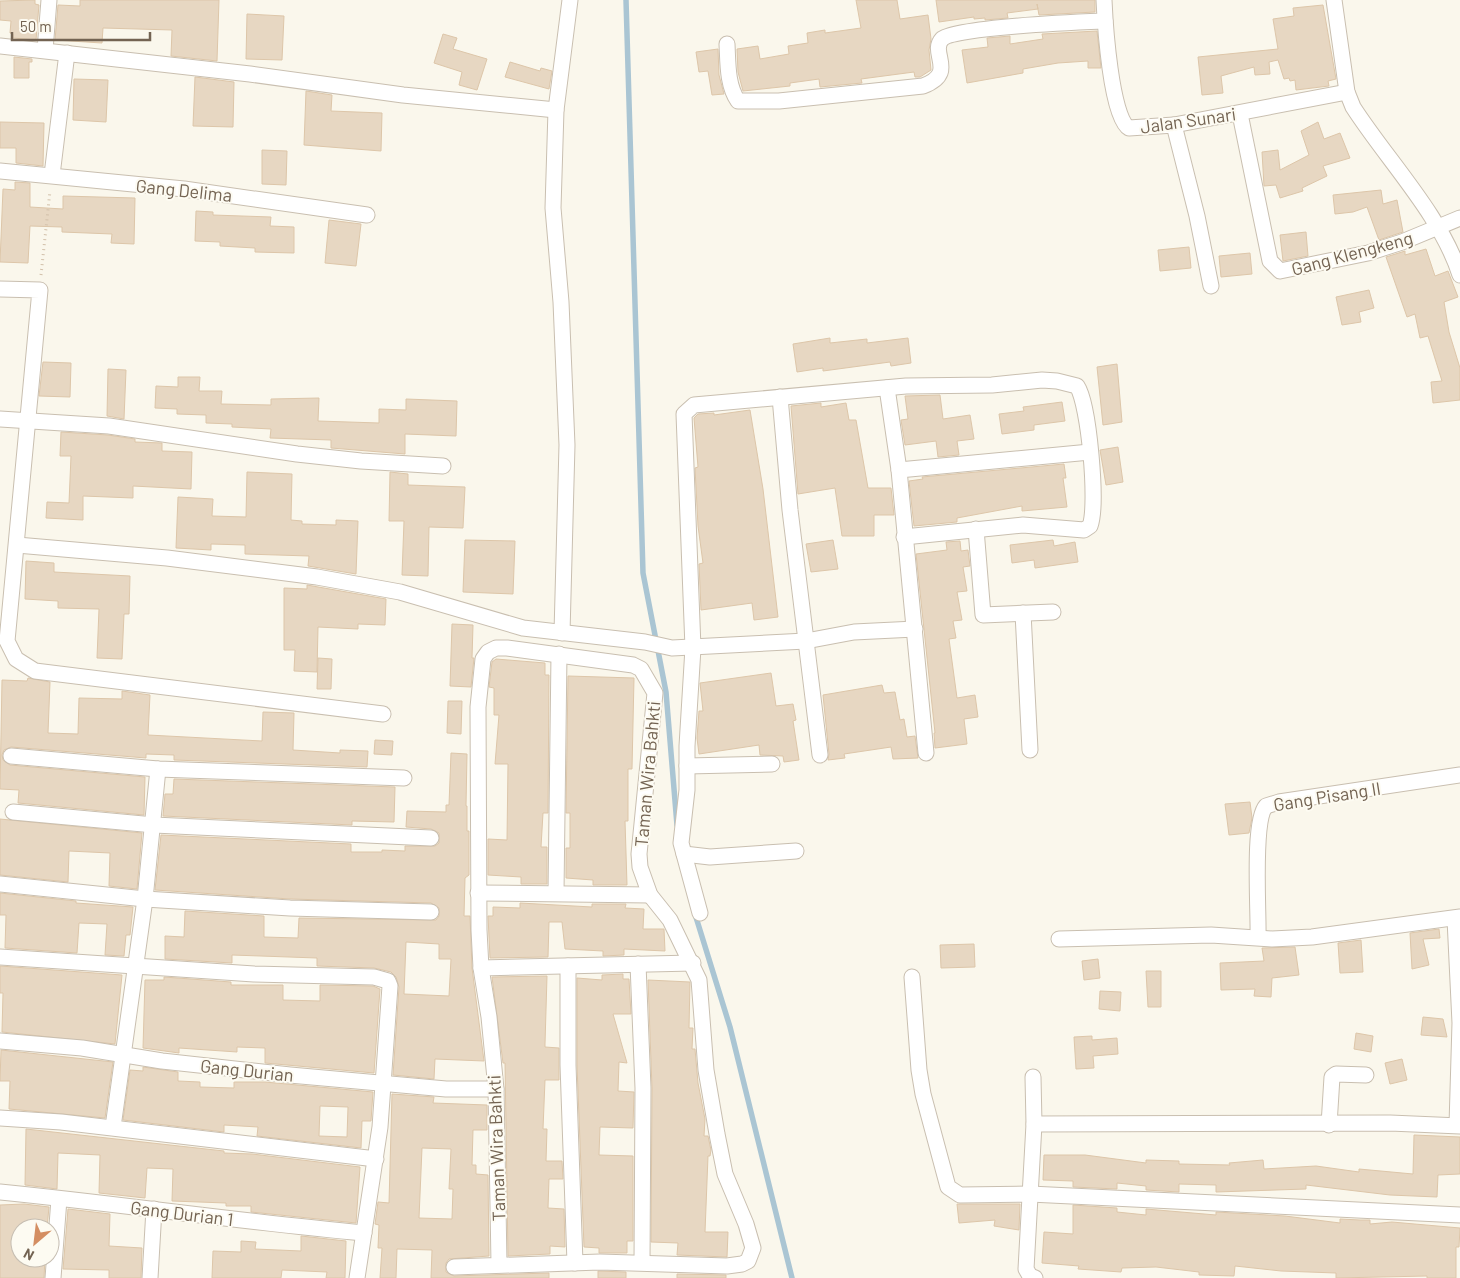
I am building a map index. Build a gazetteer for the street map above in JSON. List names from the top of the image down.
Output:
{
  "streets": {
    "street": [
      "Jalan Sunari",
      "Gang Delima",
      "Gang Klengkeng",
      "Taman Wira Bahkti",
      "Gang Pisang II",
      "Gang Durian",
      "Gang Durian 1"
    ]
  },
  "crossings": [
    ["Jalan Sunari", "Gang Klengkeng"],
    ["Taman Wira Bahkti", "Gang Durian"]
  ],
  "scale_bar": "50 m",
  "north": "bottom left"
}
